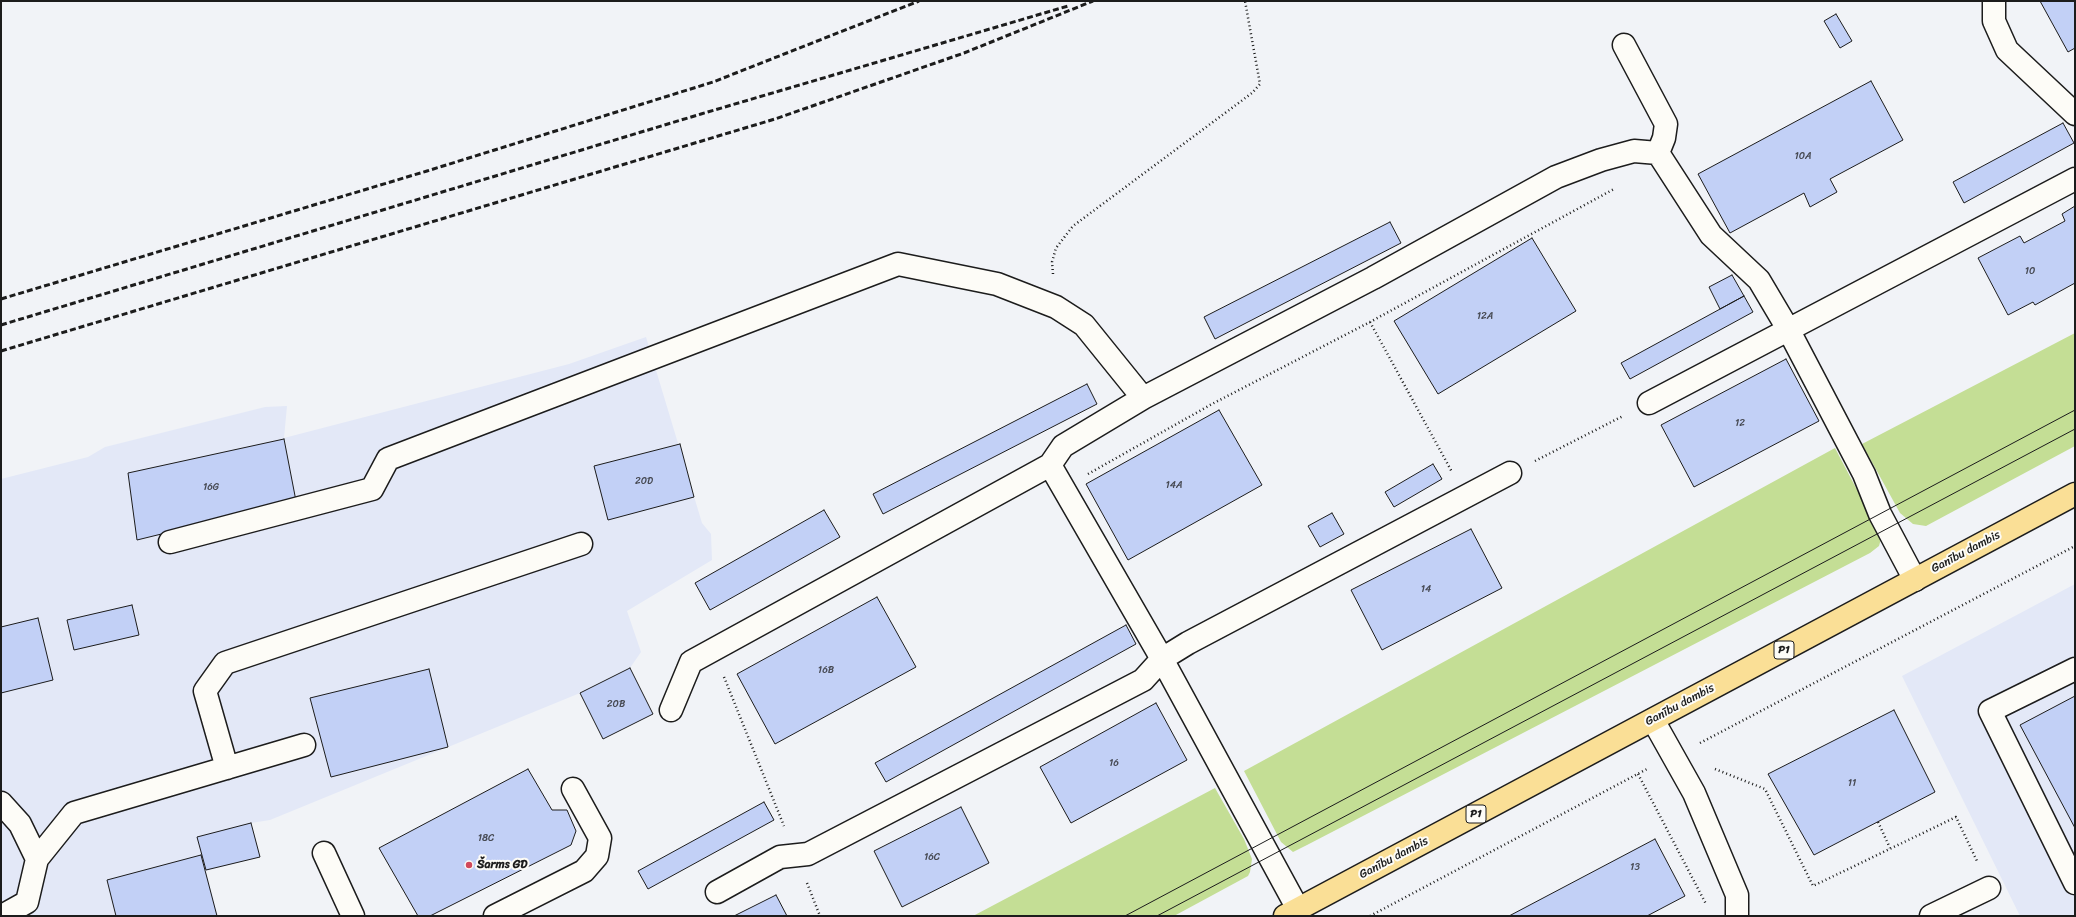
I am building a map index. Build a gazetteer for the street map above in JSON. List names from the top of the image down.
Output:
{
  "streets": {
    "main road": ["Ganību dambis", "P1"]
  },
  "places": ["Šarms GD"],
  "house_numbers": [
    "10A",
    "10",
    "12A",
    "12",
    "20D",
    "14A",
    "16G",
    "14",
    "16B",
    "20B",
    "16",
    "11",
    "18C",
    "16C",
    "13"
  ]
}
